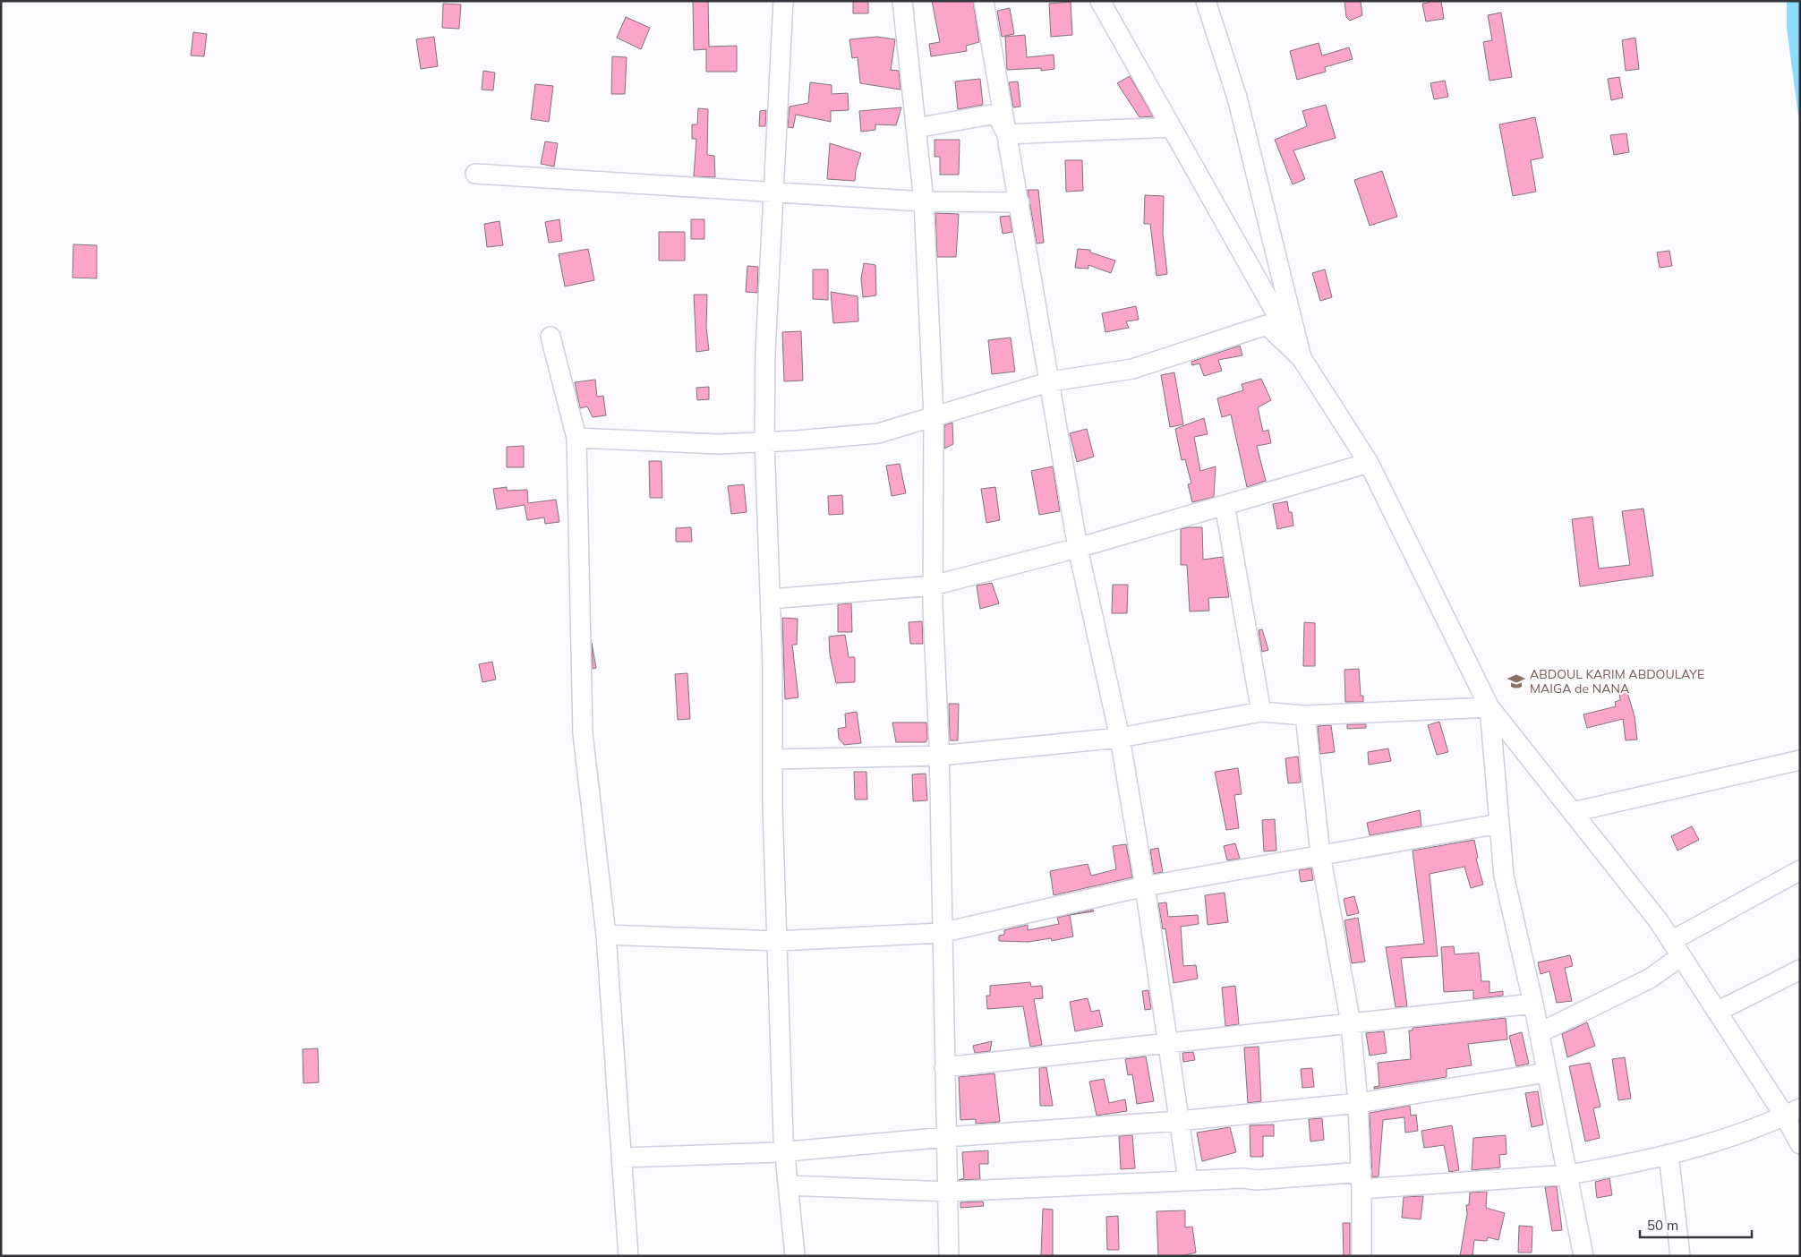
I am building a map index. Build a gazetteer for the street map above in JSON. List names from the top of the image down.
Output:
{
  "places": {
    "school or university": ["ABDOUL KARIM ABDOULAYE MAIGA de NANA"]
  },
  "scale_bar": "50 m"
}
